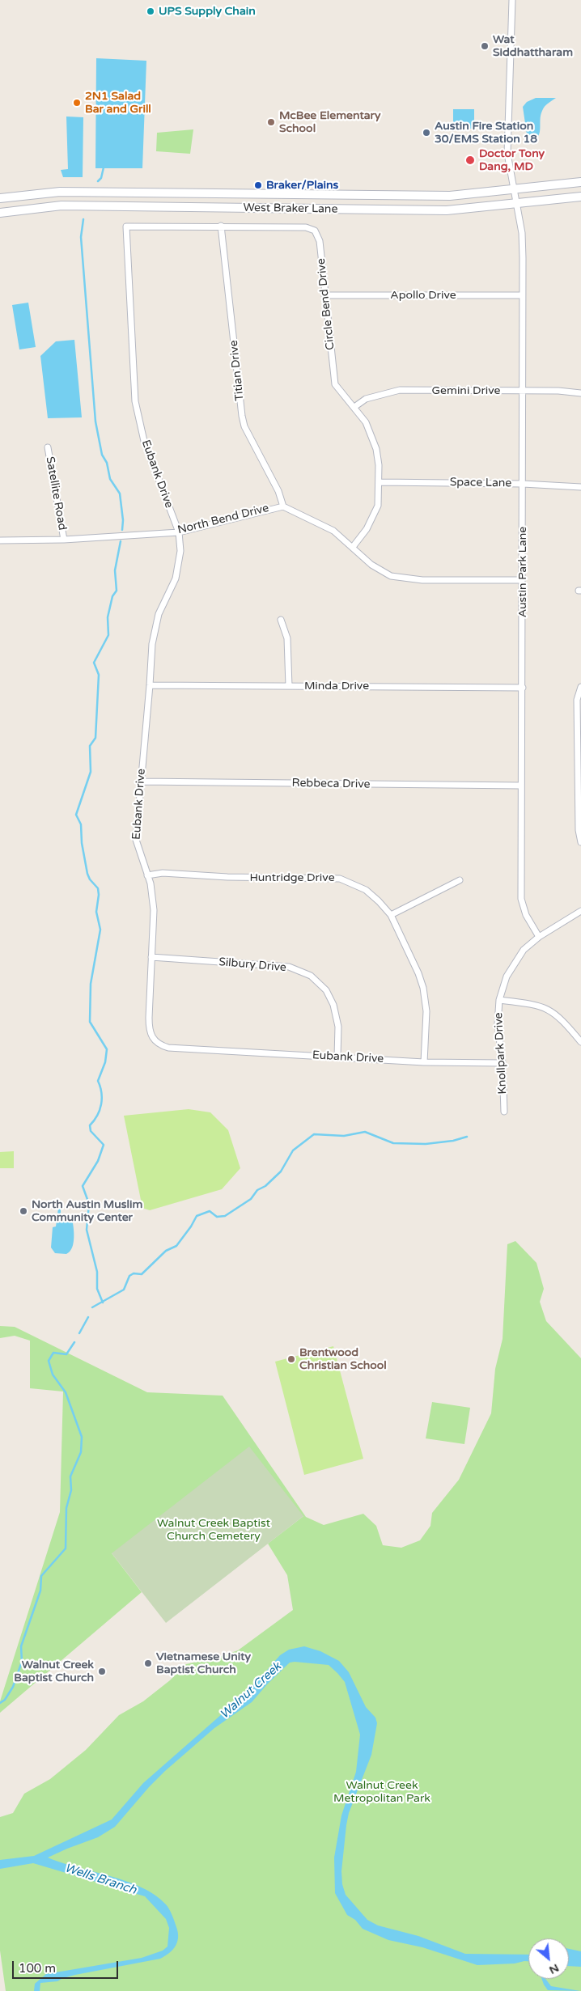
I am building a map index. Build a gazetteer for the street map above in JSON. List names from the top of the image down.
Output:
{
  "streets": {
    "main road": ["West Braker Lane"],
    "street": [
      "Apollo Drive",
      "Circle Bend Drive",
      "Titian Drive",
      "Gemini Drive",
      "Eubank Drive",
      "Space Lane",
      "Satellite Road",
      "North Bend Drive",
      "Austin Park Lane",
      "Minda Drive",
      "Rebbeca Drive",
      "Huntridge Drive",
      "Silbury Drive",
      "Knollpark Drive"
    ]
  },
  "crossings": [
    ["West Braker Lane", "Austin Park Lane"],
    ["Apollo Drive", "Circle Bend Drive"],
    ["Apollo Drive", "Austin Park Lane"],
    ["Circle Bend Drive", "Titian Drive"],
    ["Circle Bend Drive", "Gemini Drive"],
    ["Circle Bend Drive", "Eubank Drive"],
    ["Circle Bend Drive", "Space Lane"],
    ["Circle Bend Drive", "North Bend Drive"],
    ["Titian Drive", "North Bend Drive"],
    ["Gemini Drive", "Austin Park Lane"],
    ["Eubank Drive", "North Bend Drive"],
    ["Eubank Drive", "Minda Drive"],
    ["Eubank Drive", "Rebbeca Drive"],
    ["Eubank Drive", "Huntridge Drive"],
    ["Eubank Drive", "Silbury Drive"],
    ["Eubank Drive", "Knollpark Drive"],
    ["Space Lane", "Austin Park Lane"],
    ["Satellite Road", "North Bend Drive"],
    ["North Bend Drive", "Austin Park Lane"],
    ["Austin Park Lane", "Minda Drive"],
    ["Austin Park Lane", "Rebbeca Drive"],
    ["Austin Park Lane", "Knollpark Drive"]
  ],
  "water": ["Walnut Creek", "Wells Branch"],
  "parks": ["Walnut Creek Baptist Church Cemetery", "Walnut Creek Metropolitan Park"],
  "places": [
    "UPS Supply Chain",
    "Wat Siddhattharam",
    "2N1 Salad Bar and Grill",
    "McBee Elementary School",
    "Austin Fire Station 30/EMS Station 18",
    "Doctor Tony Dang, MD",
    "Braker/Plains",
    "North Austin Muslim Community Center",
    "Brentwood Christian School",
    "Vietnamese Unity Baptist Church",
    "Walnut Creek Baptist Church"
  ],
  "scale_bar": "100 m",
  "north": "bottom right"
}
